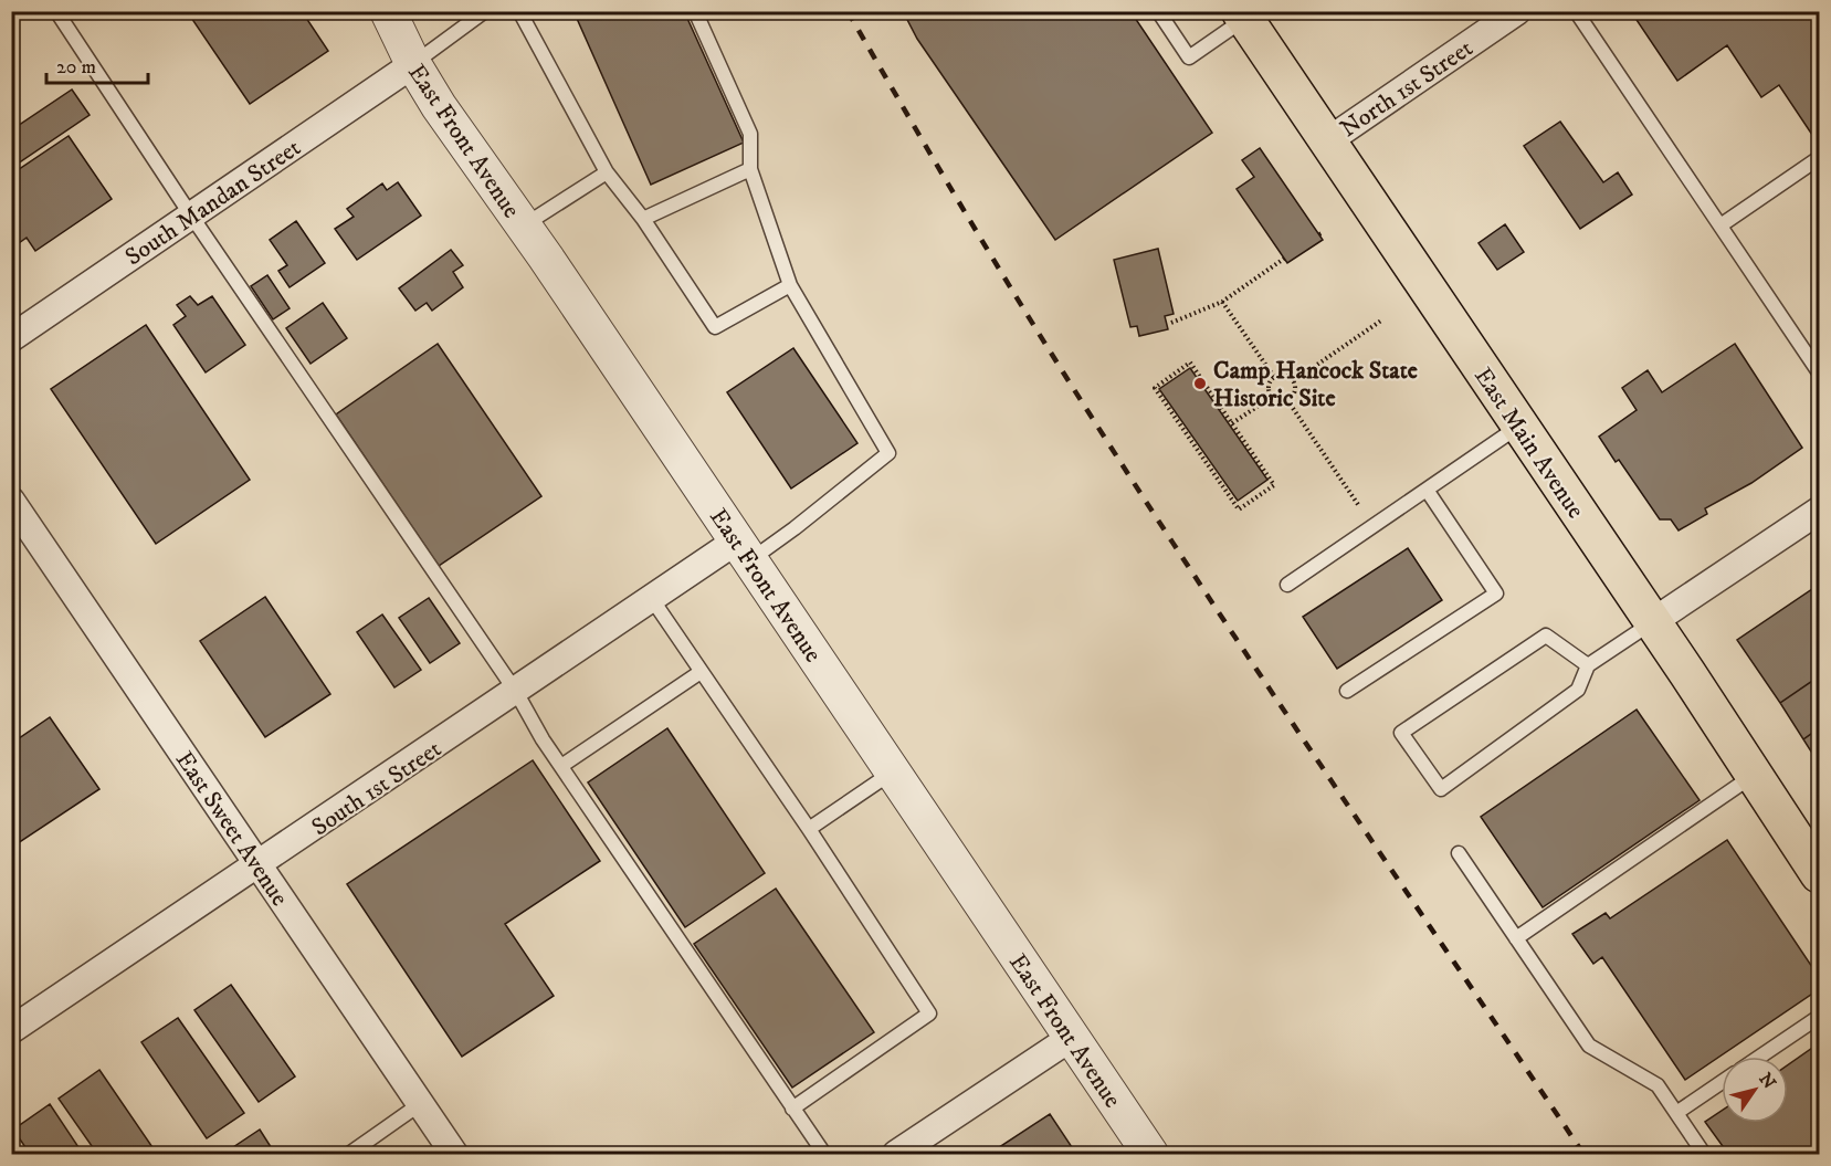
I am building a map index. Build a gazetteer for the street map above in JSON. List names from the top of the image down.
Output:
{
  "streets": {
    "main road": ["East Main Avenue"],
    "street": [
      "North 1st Street",
      "East Front Avenue",
      "South Mandan Street",
      "South 1st Street",
      "East Sweet Avenue"
    ]
  },
  "crossings": [
    ["North 1st Street", "East Main Avenue"],
    ["East Front Avenue", "South Mandan Street"],
    ["East Front Avenue", "South 1st Street"],
    ["South 1st Street", "East Sweet Avenue"]
  ],
  "places": ["Camp Hancock State Historic Site"],
  "scale_bar": "20 m",
  "north": "top right"
}
